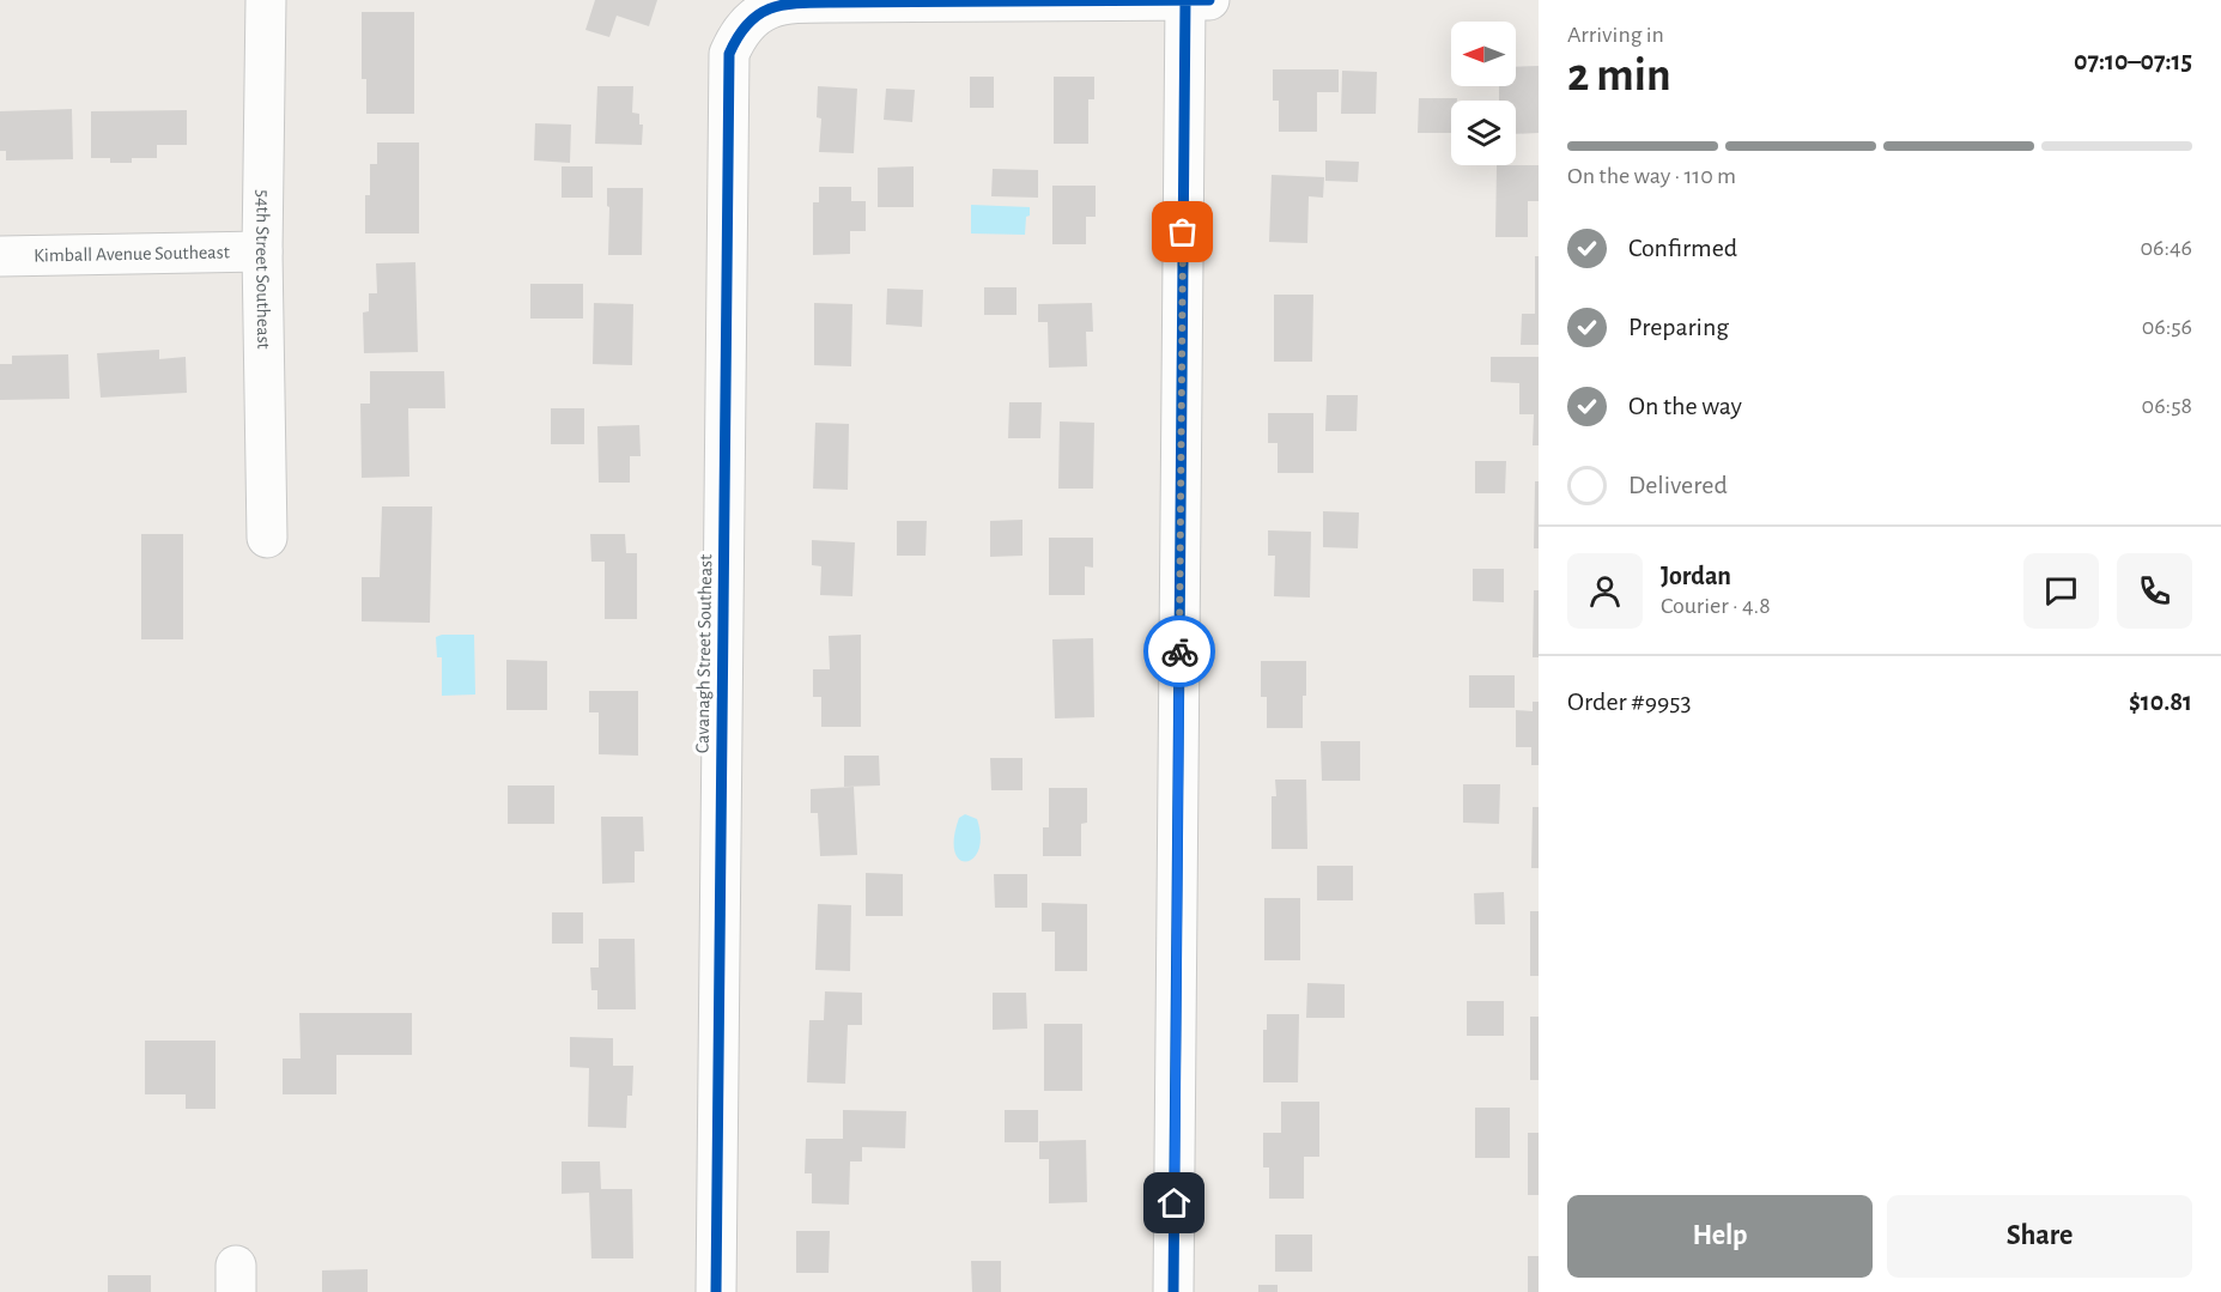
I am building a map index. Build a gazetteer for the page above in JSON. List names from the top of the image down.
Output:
{
  "streets": {
    "street": ["Kimball Avenue Southeast", "54th Street Southeast", "Cavanagh Street Southeast"]
  },
  "crossings": [
    ["Kimball Avenue Southeast", "54th Street Southeast"]
  ],
  "north": "left",
  "page": {
    "heading": ["2 min", "Arriving in", "07:10–07:15"],
    "panel": [
      "Jordan",
      "Courier · 4.8",
      "Order #9953",
      "$10.81"
    ],
    "bar": "On the way · 110 m",
    "list": [
      ["Confirmed", "06:46"],
      ["Preparing", "06:56"],
      ["On the way", "06:58"],
      "Delivered"
    ],
    "buttons": ["Help", "Share"]
  }
}
